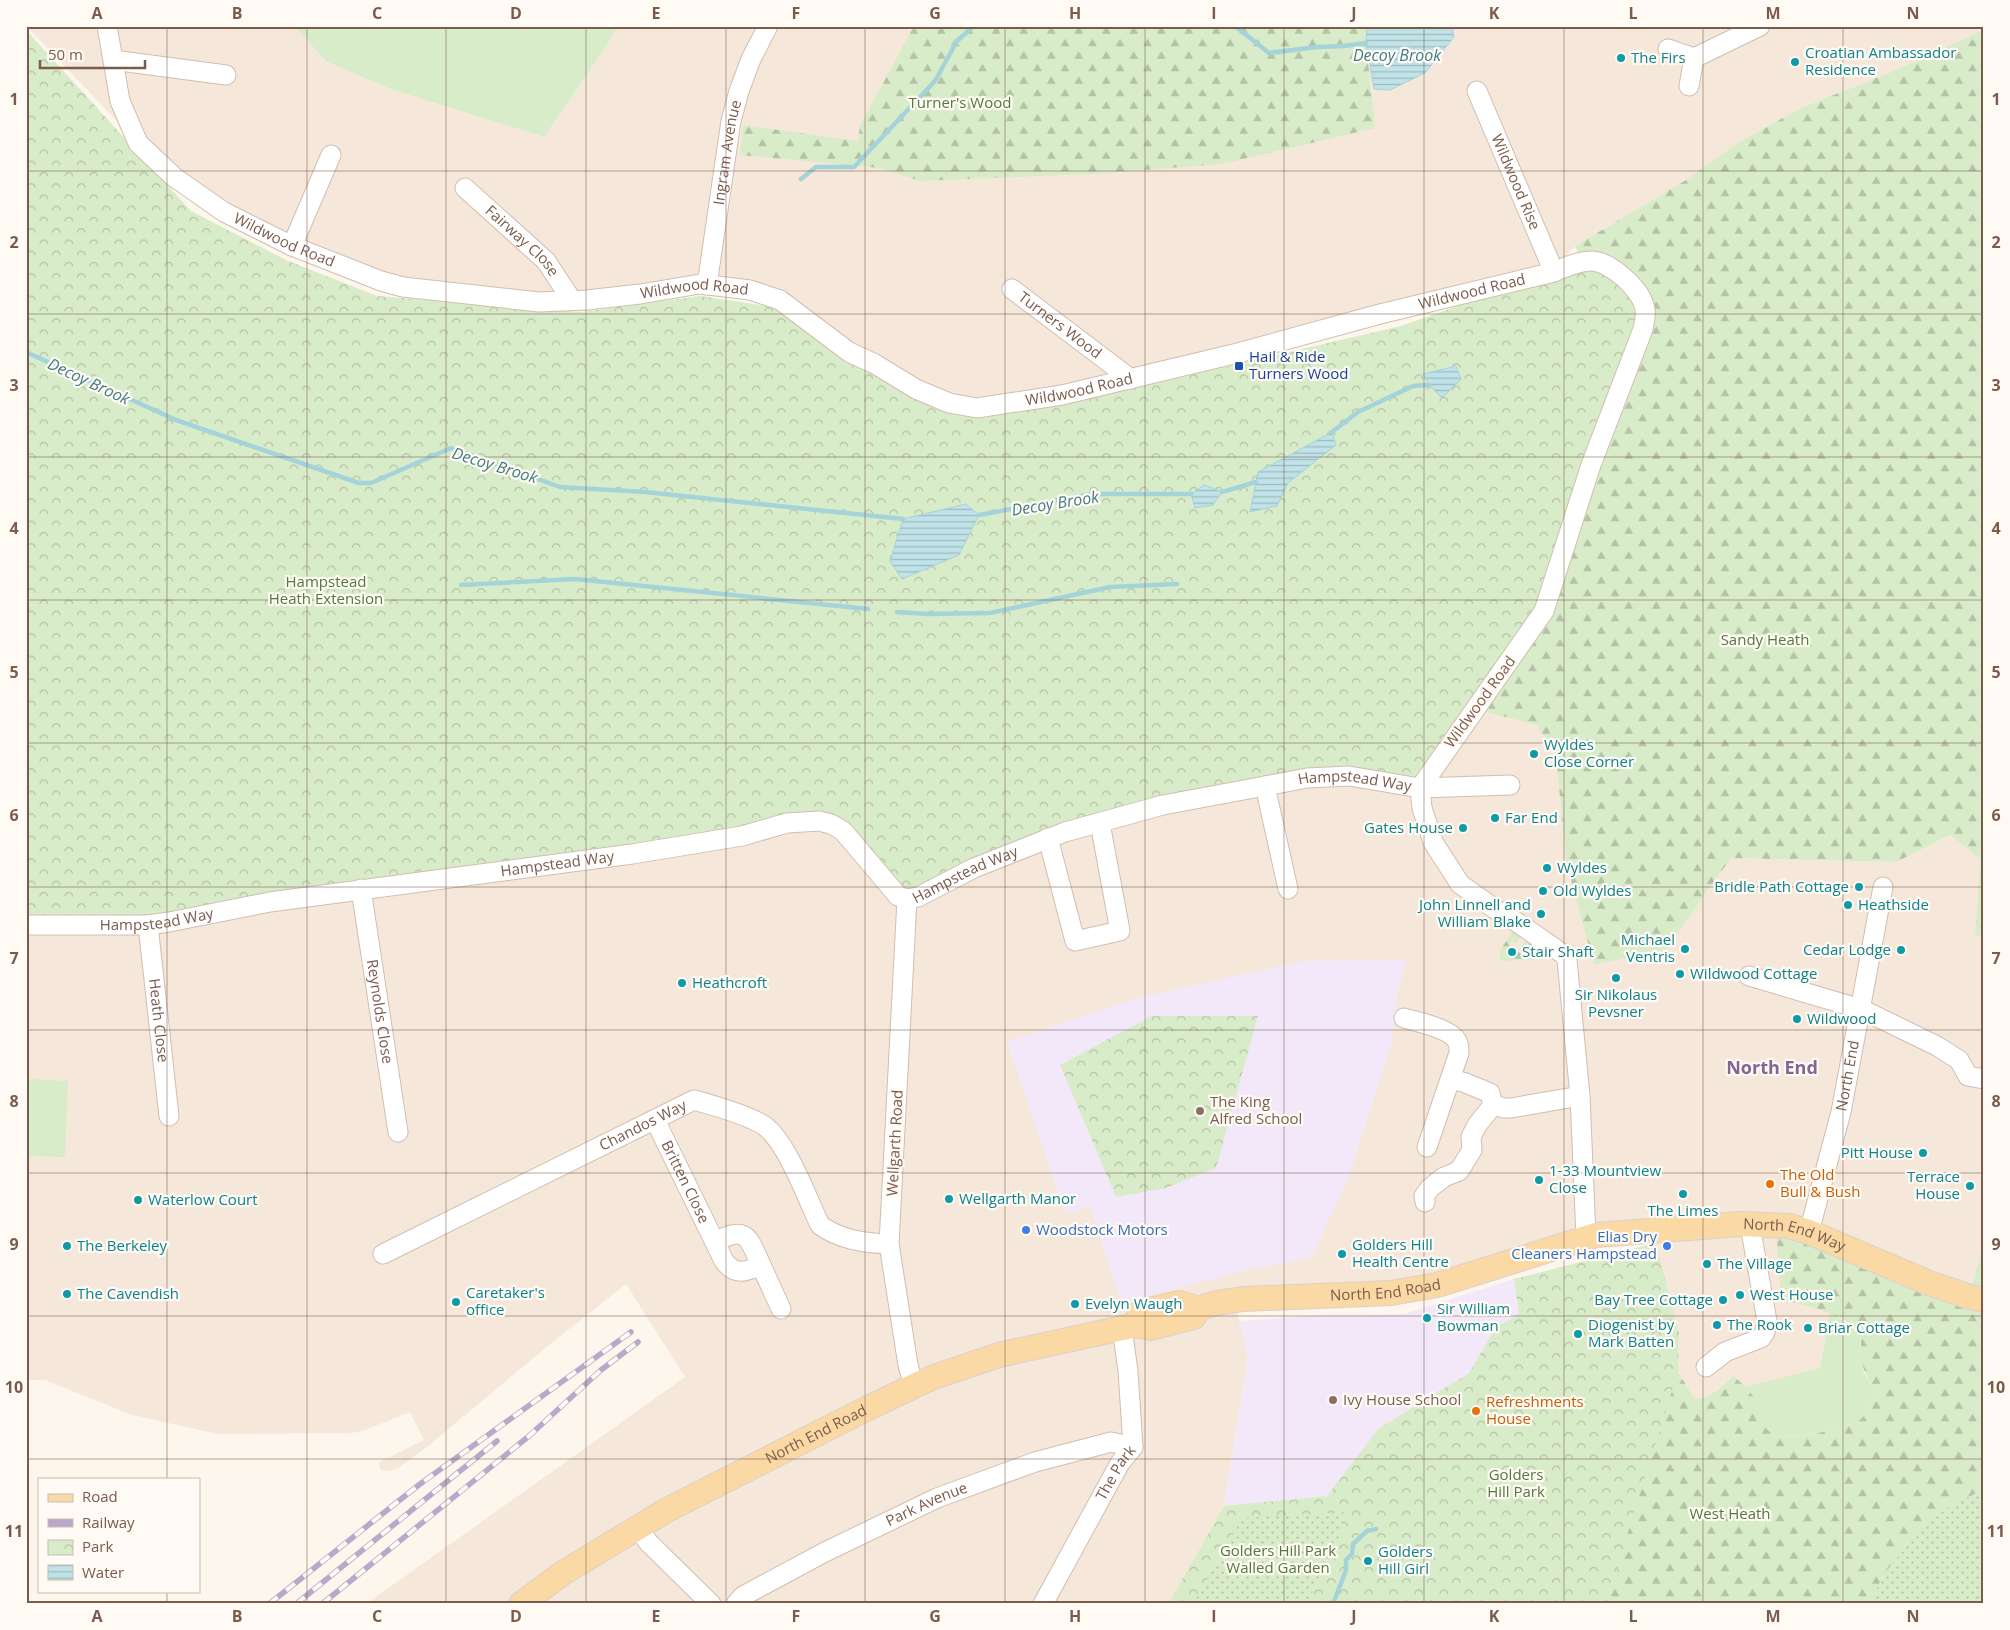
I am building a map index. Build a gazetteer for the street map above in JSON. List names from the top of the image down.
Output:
{
  "streets": {
    "main road": ["North End Way", "North End Road"],
    "street": [
      "Ingram Avenue",
      "Wildwood Rise",
      "Wildwood Road",
      "Fairway Close",
      "Turners Wood",
      "Hampstead Way",
      "Reynolds Close",
      "Heath Close",
      "North End",
      "Chandos Way",
      "Wellgarth Road",
      "Britten Close",
      "The Park",
      "Park Avenue"
    ]
  },
  "crossings": [
    ["Ingram Avenue", "Wildwood Road"],
    ["Wildwood Rise", "Wildwood Road"],
    ["Wildwood Road", "Fairway Close"],
    ["Wildwood Road", "Turners Wood"],
    ["Wildwood Road", "Hampstead Way"],
    ["Hampstead Way", "Reynolds Close"],
    ["Hampstead Way", "Heath Close"],
    ["Hampstead Way", "Wellgarth Road"],
    ["Hampstead Way", "North End Way"],
    ["Hampstead Way", "North End Road"],
    ["North End", "North End Way"],
    ["Chandos Way", "Wellgarth Road"],
    ["Chandos Way", "Britten Close"],
    ["Wellgarth Road", "North End Road"],
    ["North End Way", "North End Road"],
    ["North End Road", "The Park"],
    ["The Park", "Park Avenue"]
  ],
  "districts": ["North End"],
  "water": ["Decoy Brook"],
  "parks": [
    "Turner's Wood",
    "Hampstead Heath Extension",
    "Sandy Heath",
    "Golders Hill Park",
    "West Heath",
    "Golders Hill Park Walled Garden"
  ],
  "places": {
    "other": [
      "The Firs",
      "Croatian Ambassador Residence",
      "Wyldes Close Corner",
      "Far End",
      "Gates House",
      "Wyldes",
      "Bridle Path Cottage",
      "Old Wyldes",
      "Heathside",
      "John Linnell and William Blake",
      "Michael Ventris",
      "Cedar Lodge",
      "Stair Shaft",
      "Wildwood Cottage",
      "Sir Nikolaus Pevsner",
      "Heathcroft",
      "Wildwood",
      "The King Alfred School",
      "Pitt House",
      "1-33 Mountview Close",
      "The Old Bull & Bush",
      "Terrace House",
      "The Limes",
      "Wellgarth Manor",
      "Waterlow Court",
      "Woodstock Motors",
      "The Berkeley",
      "Elias Dry Cleaners Hampstead",
      "Golders Hill Health Centre",
      "The Village",
      "The Cavendish",
      "West House",
      "Bay Tree Cottage",
      "Caretaker's office",
      "Evelyn Waugh",
      "Sir William Bowman",
      "The Rook",
      "Briar Cottage",
      "Diogenist by Mark Batten",
      "Ivy House School",
      "Refreshments House",
      "Golders Hill Girl"
    ],
    "transit": ["Hail & Ride Turners Wood"]
  },
  "legend": [
    "Road",
    "Railway",
    "Park",
    "Water"
  ],
  "scale_bar": "50 m",
  "grid": {
    "columns": [
      "A",
      "B",
      "C",
      "D",
      "E",
      "F",
      "G",
      "H",
      "I",
      "J",
      "K",
      "L",
      "M",
      "N"
    ],
    "rows": [
      "1",
      "2",
      "3",
      "4",
      "5",
      "6",
      "7",
      "8",
      "9",
      "10",
      "11"
    ]
  }
}
